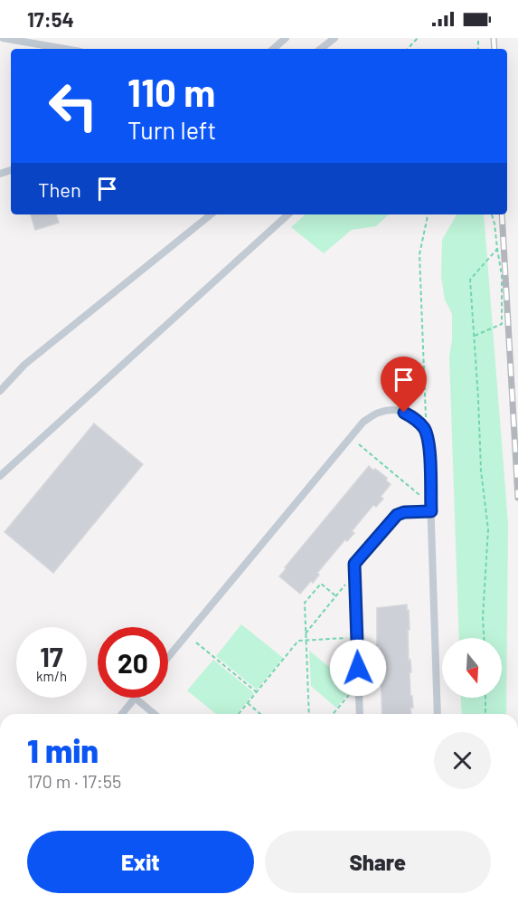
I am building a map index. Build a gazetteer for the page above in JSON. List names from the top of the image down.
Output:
{
  "north": "bottom",
  "page": {
    "status": "17:54",
    "turn": ["110 m", "Turn left"],
    "then": "Then",
    "speed": "17 km/h",
    "limit": "20",
    "heading": ["1 min", "170 m · 17:55"],
    "buttons": ["Exit", "Share"]
  }
}
